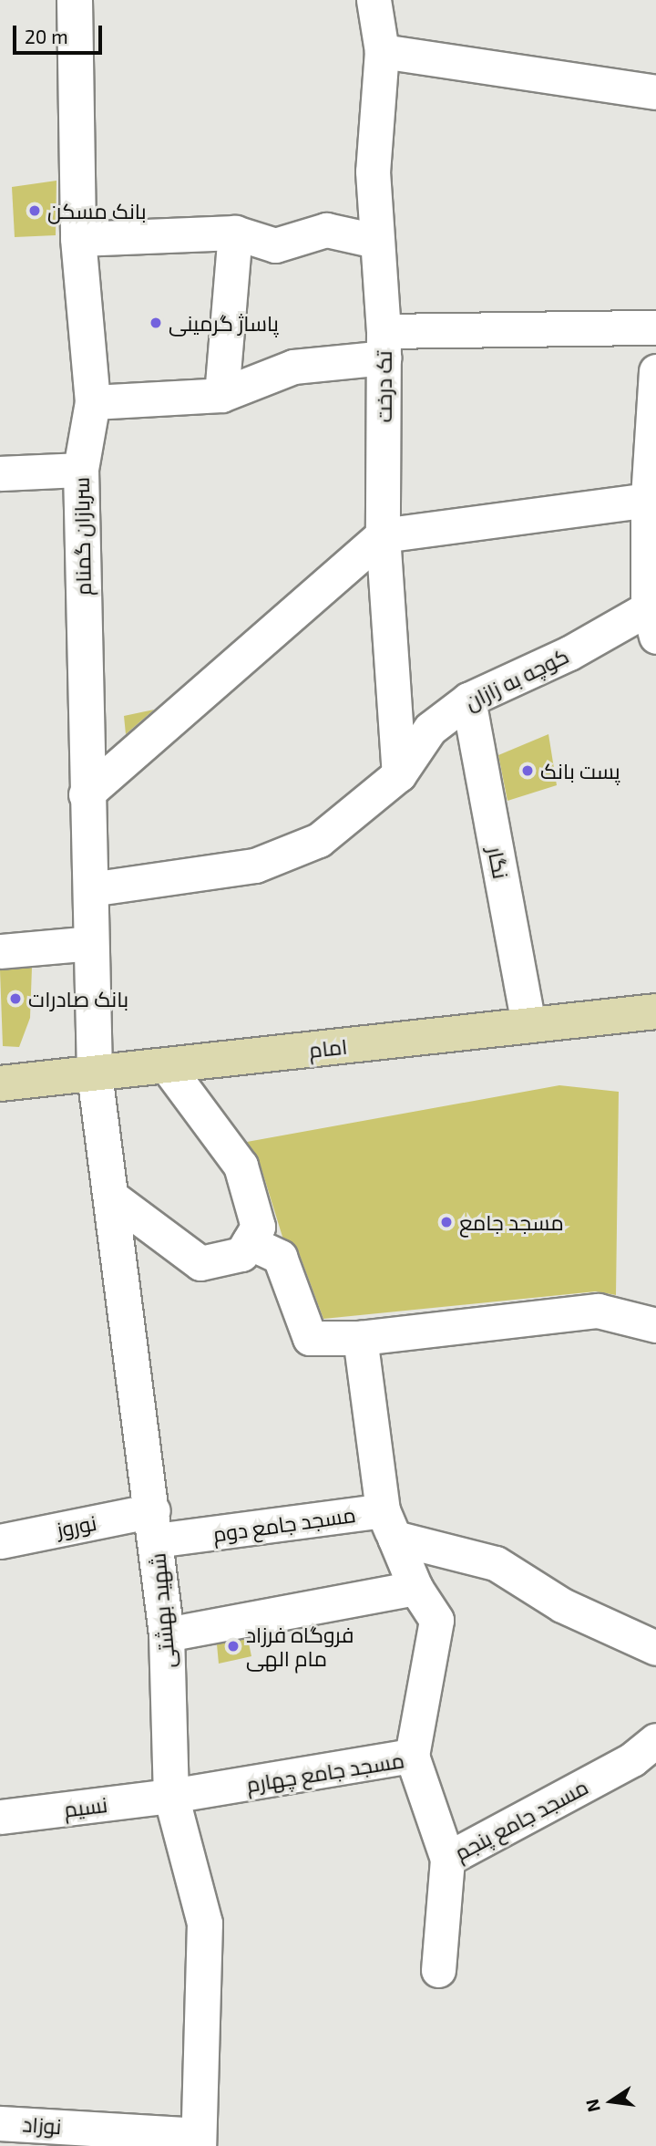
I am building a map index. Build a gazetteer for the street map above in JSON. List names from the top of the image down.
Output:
{
  "streets": {
    "main road": ["امام"],
    "street": [
      "تک درخت",
      "سربازان گمنام",
      "کوچه به زازان",
      "نگار",
      "مسجد جامع دوم",
      "نوروز",
      "شهید بهشتی",
      "مسجد جامع چهارم",
      "نسیم",
      "مسجد جامع پنجم",
      "نوزاد"
    ]
  },
  "crossings": [
    ["تک درخت", "کوچه به زازان"],
    ["سربازان گمنام", "کوچه به زازان"],
    ["سربازان گمنام", "امام"],
    ["سربازان گمنام", "شهید بهشتی"],
    ["کوچه به زازان", "نگار"],
    ["نگار", "امام"],
    ["امام", "شهید بهشتی"],
    ["مسجد جامع دوم", "نوروز"],
    ["مسجد جامع دوم", "شهید بهشتی"],
    ["نوروز", "شهید بهشتی"],
    ["شهید بهشتی", "مسجد جامع چهارم"],
    ["شهید بهشتی", "نسیم"],
    ["شهید بهشتی", "نوزاد"],
    ["مسجد جامع چهارم", "نسیم"],
    ["مسجد جامع چهارم", "مسجد جامع پنجم"]
  ],
  "places": [
    "بانک مسکن",
    "پاساژ گرمینی",
    "پست بانک",
    "بانک صادرات",
    "مسجد جامع",
    "فروگاه فرزاد مام الهی"
  ],
  "scale_bar": "20 m",
  "north": "left"
}
